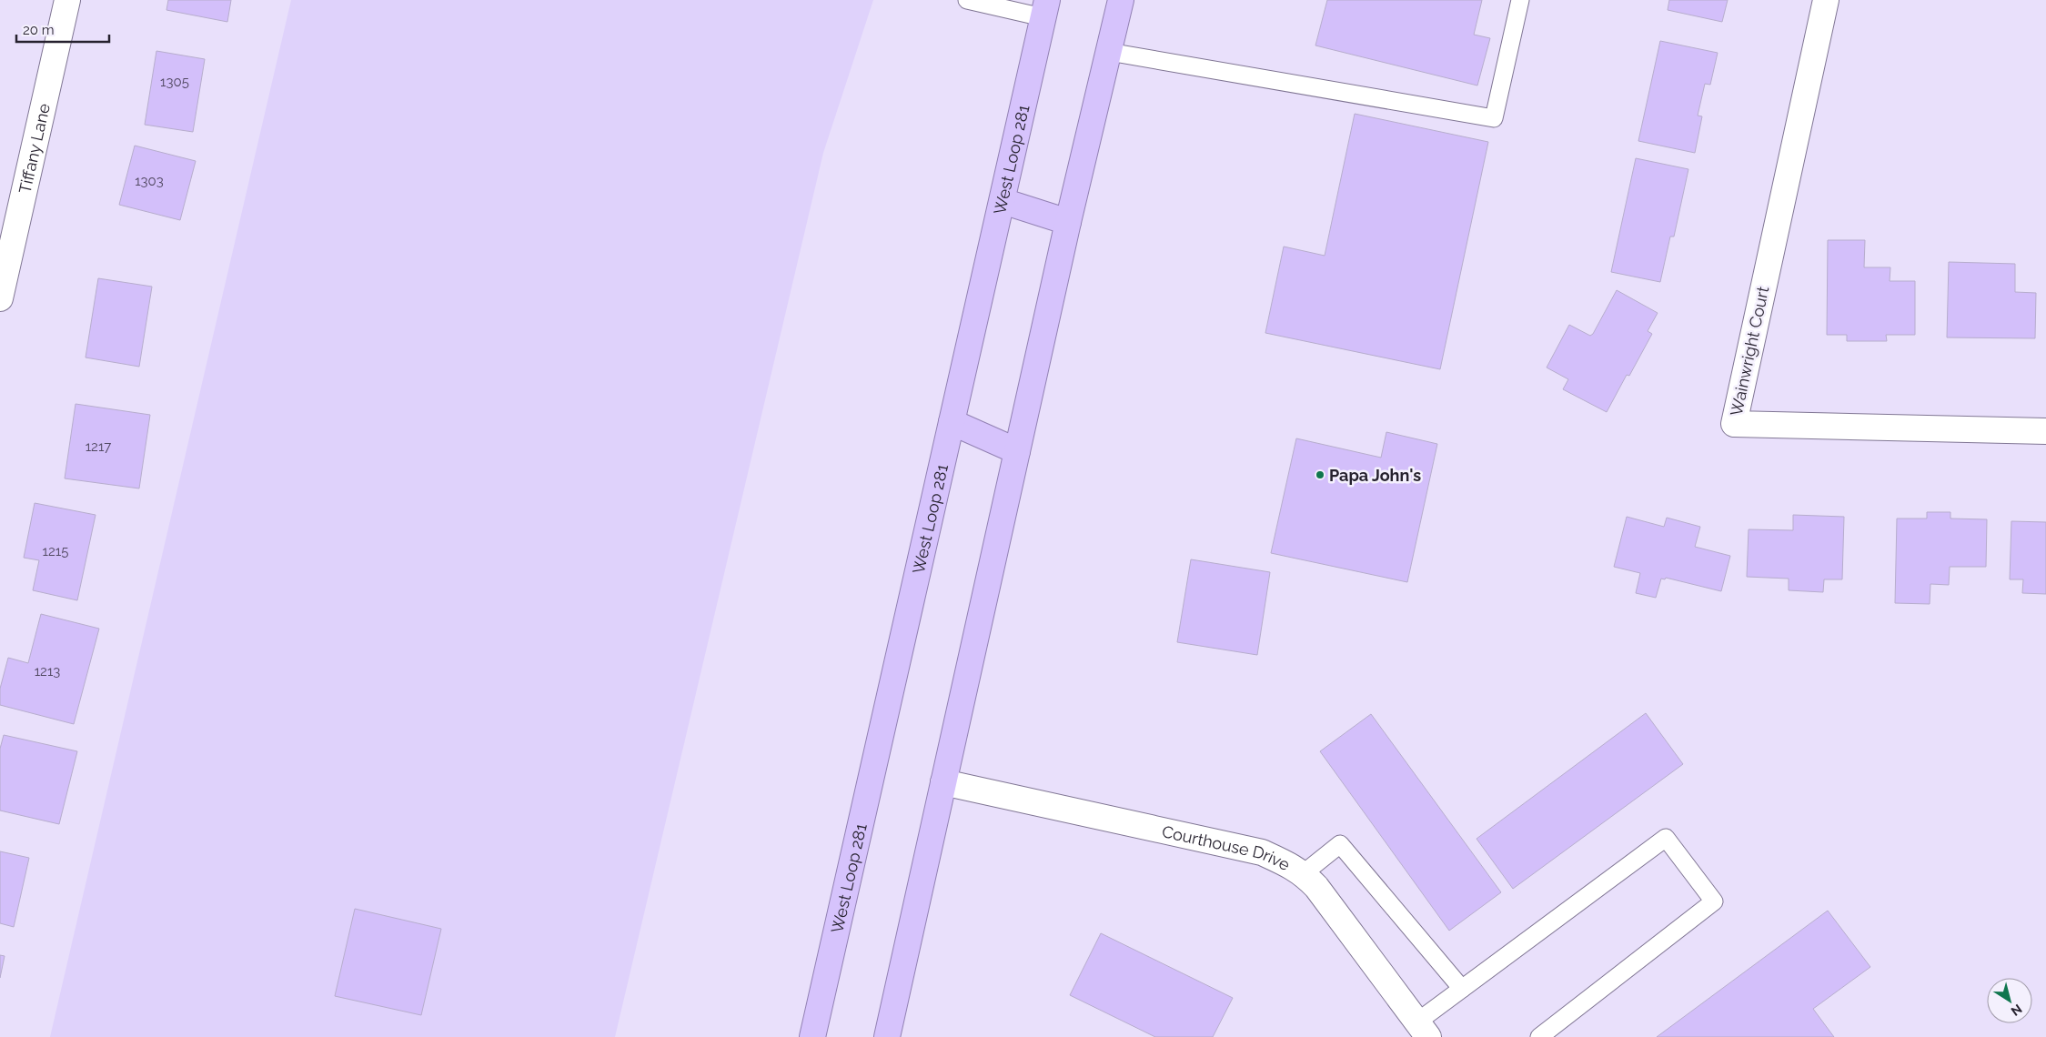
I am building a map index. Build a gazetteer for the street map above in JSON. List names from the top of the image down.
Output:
{
  "streets": {
    "highway": ["West Loop 281"],
    "street": ["Tiffany Lane", "Wainwright Court", "Courthouse Drive"]
  },
  "places": ["Papa John's"],
  "house_numbers": [
    "1305",
    "1303",
    "1217",
    "1215",
    "1213"
  ],
  "scale_bar": "20 m",
  "north": "bottom right"
}
